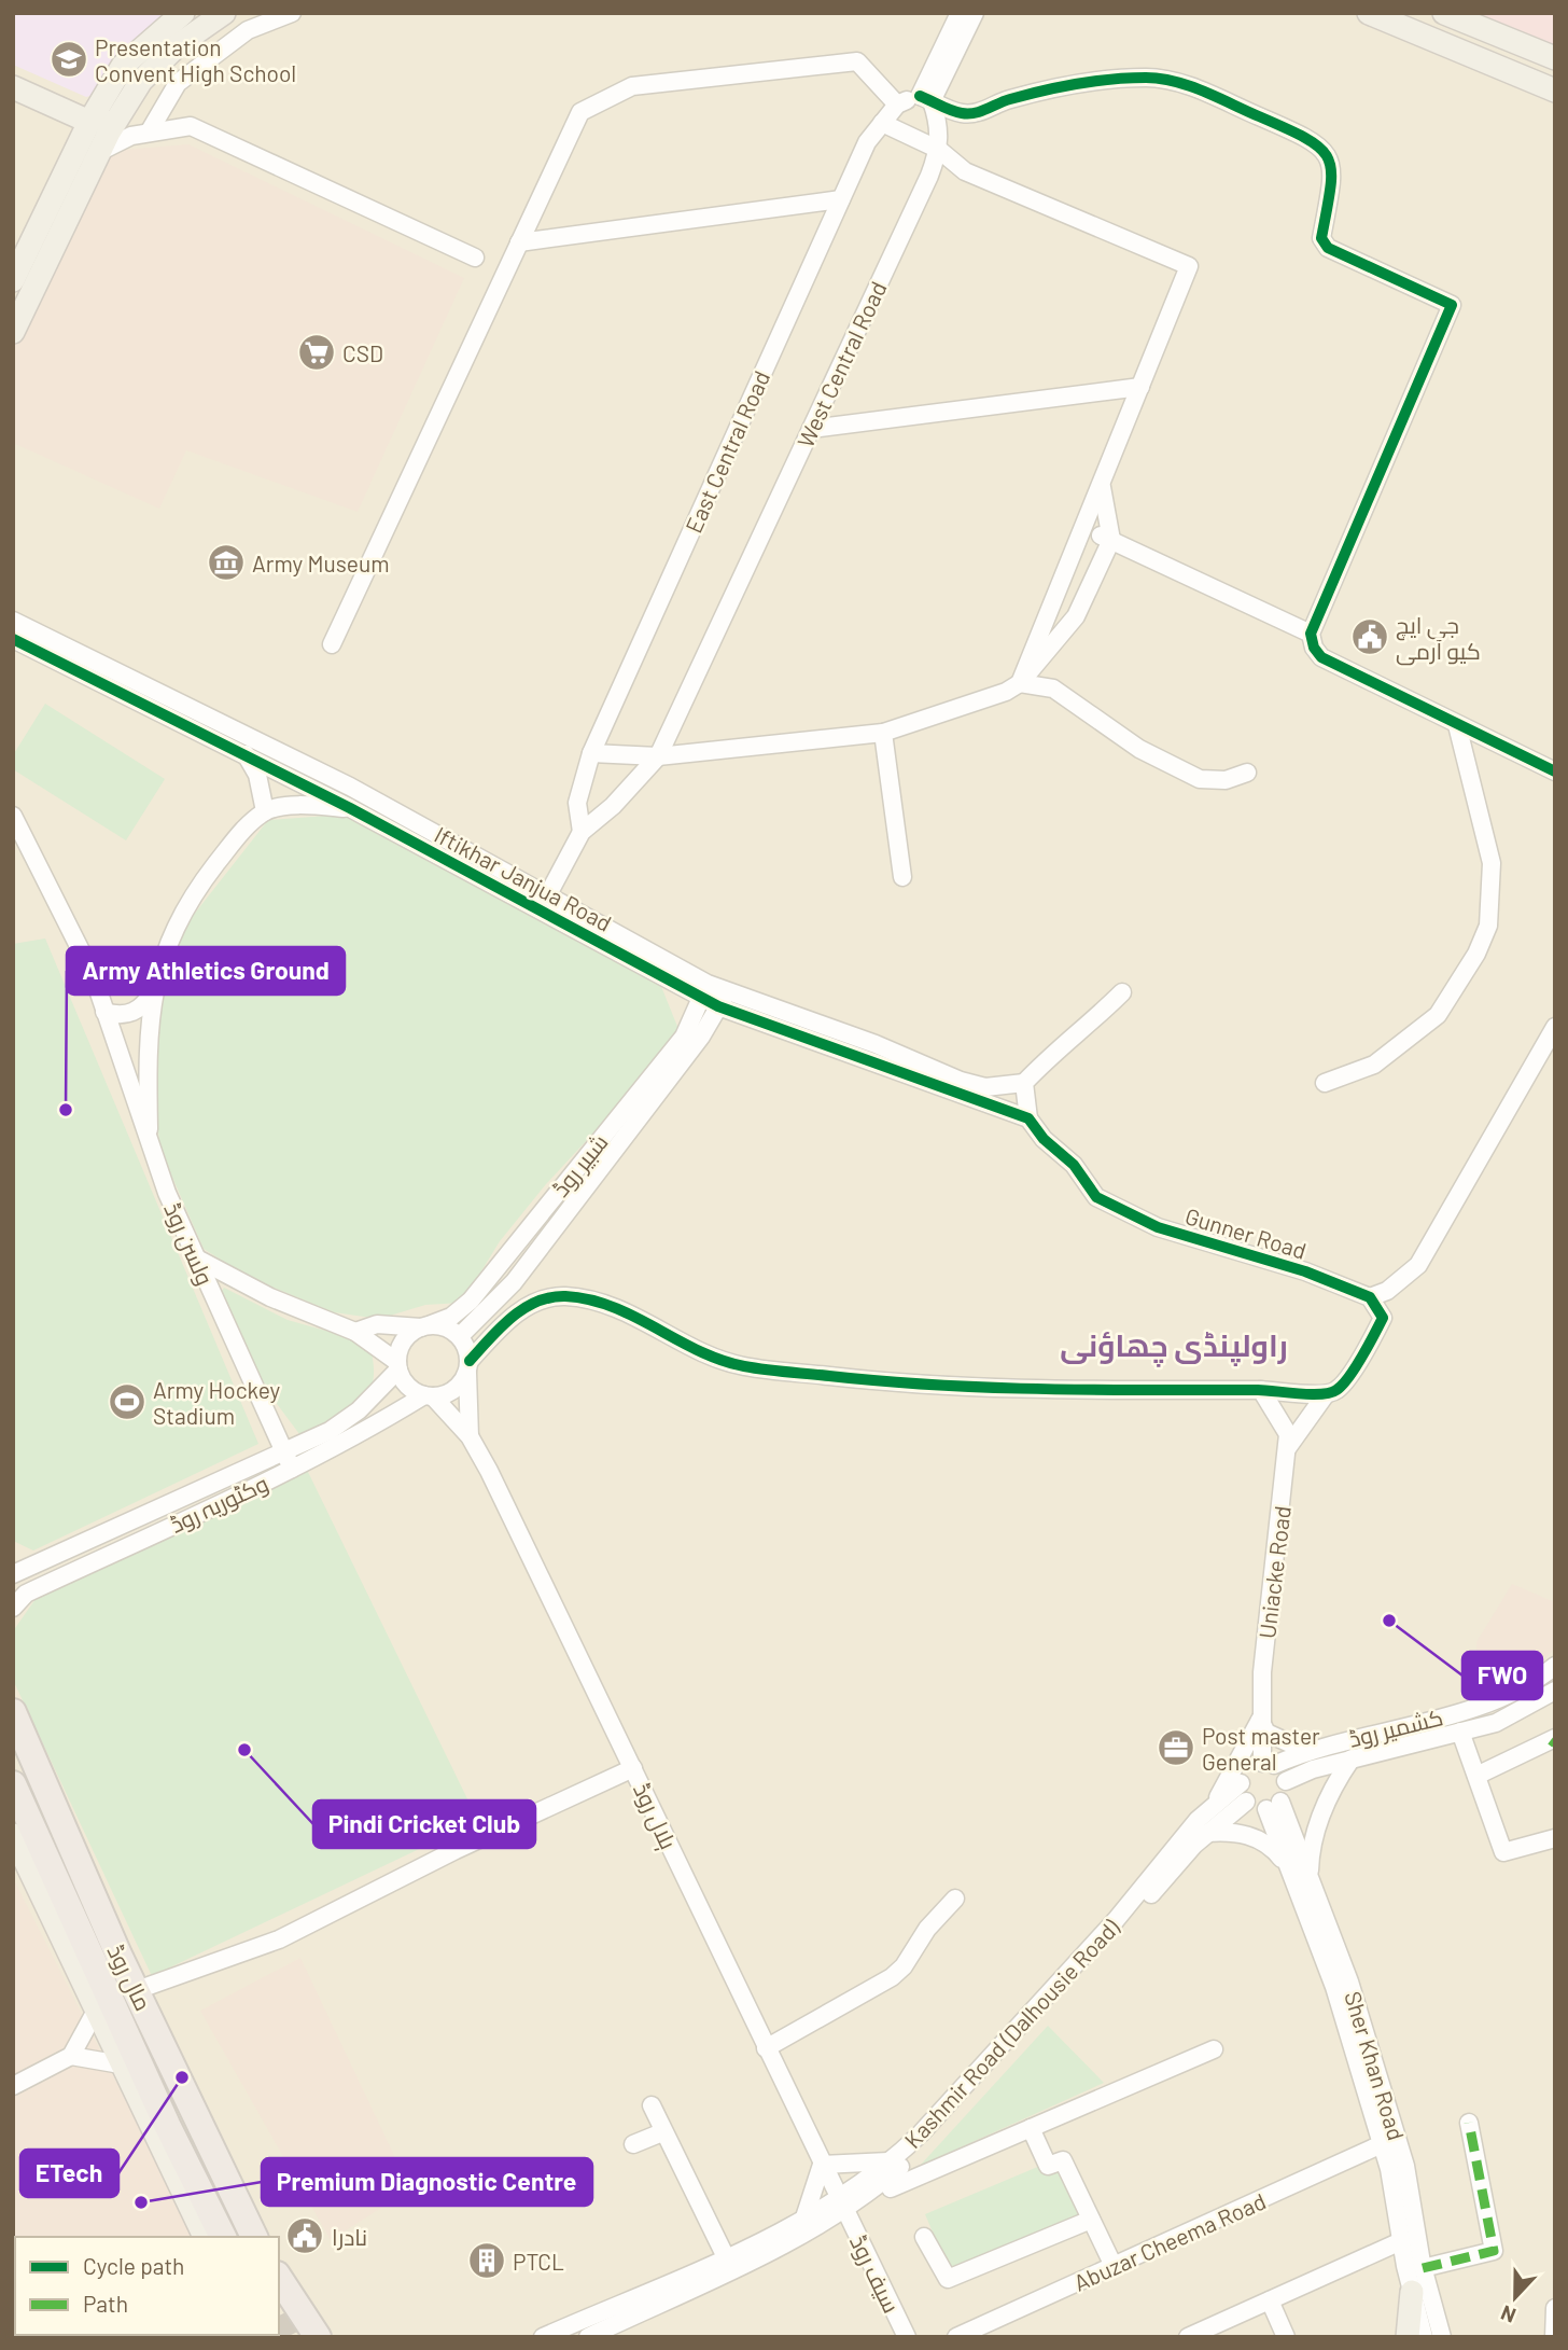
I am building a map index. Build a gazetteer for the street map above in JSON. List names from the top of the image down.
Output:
{
  "streets": {
    "highway": ["مال روڈ"],
    "street": [
      "West Central Road",
      "East Central Road",
      "Iftikhar Janjua Road",
      "شبیر روڈ",
      "Gunner Road",
      "ولسن روڈ",
      "وکٹوریہ روڈ",
      "Uniacke Road",
      "کشمیر روڈ",
      "ہلال روڈ",
      "Kashmir Road (Dalhousie Road)",
      "Sher Khan Road",
      "Abuzar Cheema Road",
      "سیف روڈ"
    ]
  },
  "crossings": [
    ["West Central Road", "East Central Road"],
    ["Iftikhar Janjua Road", "شبیر روڈ"],
    ["Iftikhar Janjua Road", "Gunner Road"],
    ["شبیر روڈ", "وکٹوریہ روڈ"],
    ["شبیر روڈ", "ہلال روڈ"],
    ["ولسن روڈ", "وکٹوریہ روڈ"],
    ["وکٹوریہ روڈ", "ہلال روڈ"],
    ["Uniacke Road", "کشمیر روڈ"],
    ["Uniacke Road", "Kashmir Road (Dalhousie Road)"],
    ["Uniacke Road", "Sher Khan Road"],
    ["کشمیر روڈ", "Kashmir Road (Dalhousie Road)"],
    ["کشمیر روڈ", "Sher Khan Road"],
    ["ہلال روڈ", "Kashmir Road (Dalhousie Road)"],
    ["ہلال روڈ", "سیف روڈ"],
    ["Kashmir Road (Dalhousie Road)", "Sher Khan Road"],
    ["Kashmir Road (Dalhousie Road)", "سیف روڈ"],
    ["Sher Khan Road", "Abuzar Cheema Road"]
  ],
  "districts": ["راولپنڈی چھاؤنی"],
  "places": {
    "school or university": ["Presentation Convent High School"],
    "supermarket": ["CSD"],
    "museum": ["Army Museum"],
    "public building": ["جی ایچ کیو آرمی", "نادرا"],
    "other": [
      "Army Athletics Ground",
      "FWO",
      "Pindi Cricket Club",
      "ETech",
      "Premium Diagnostic Centre"
    ],
    "sports": ["Army Hockey Stadium"],
    "office": ["Post master General"],
    "building": ["PTCL"]
  },
  "legend": ["Cycle path", "Path"],
  "north": "bottom"
}
